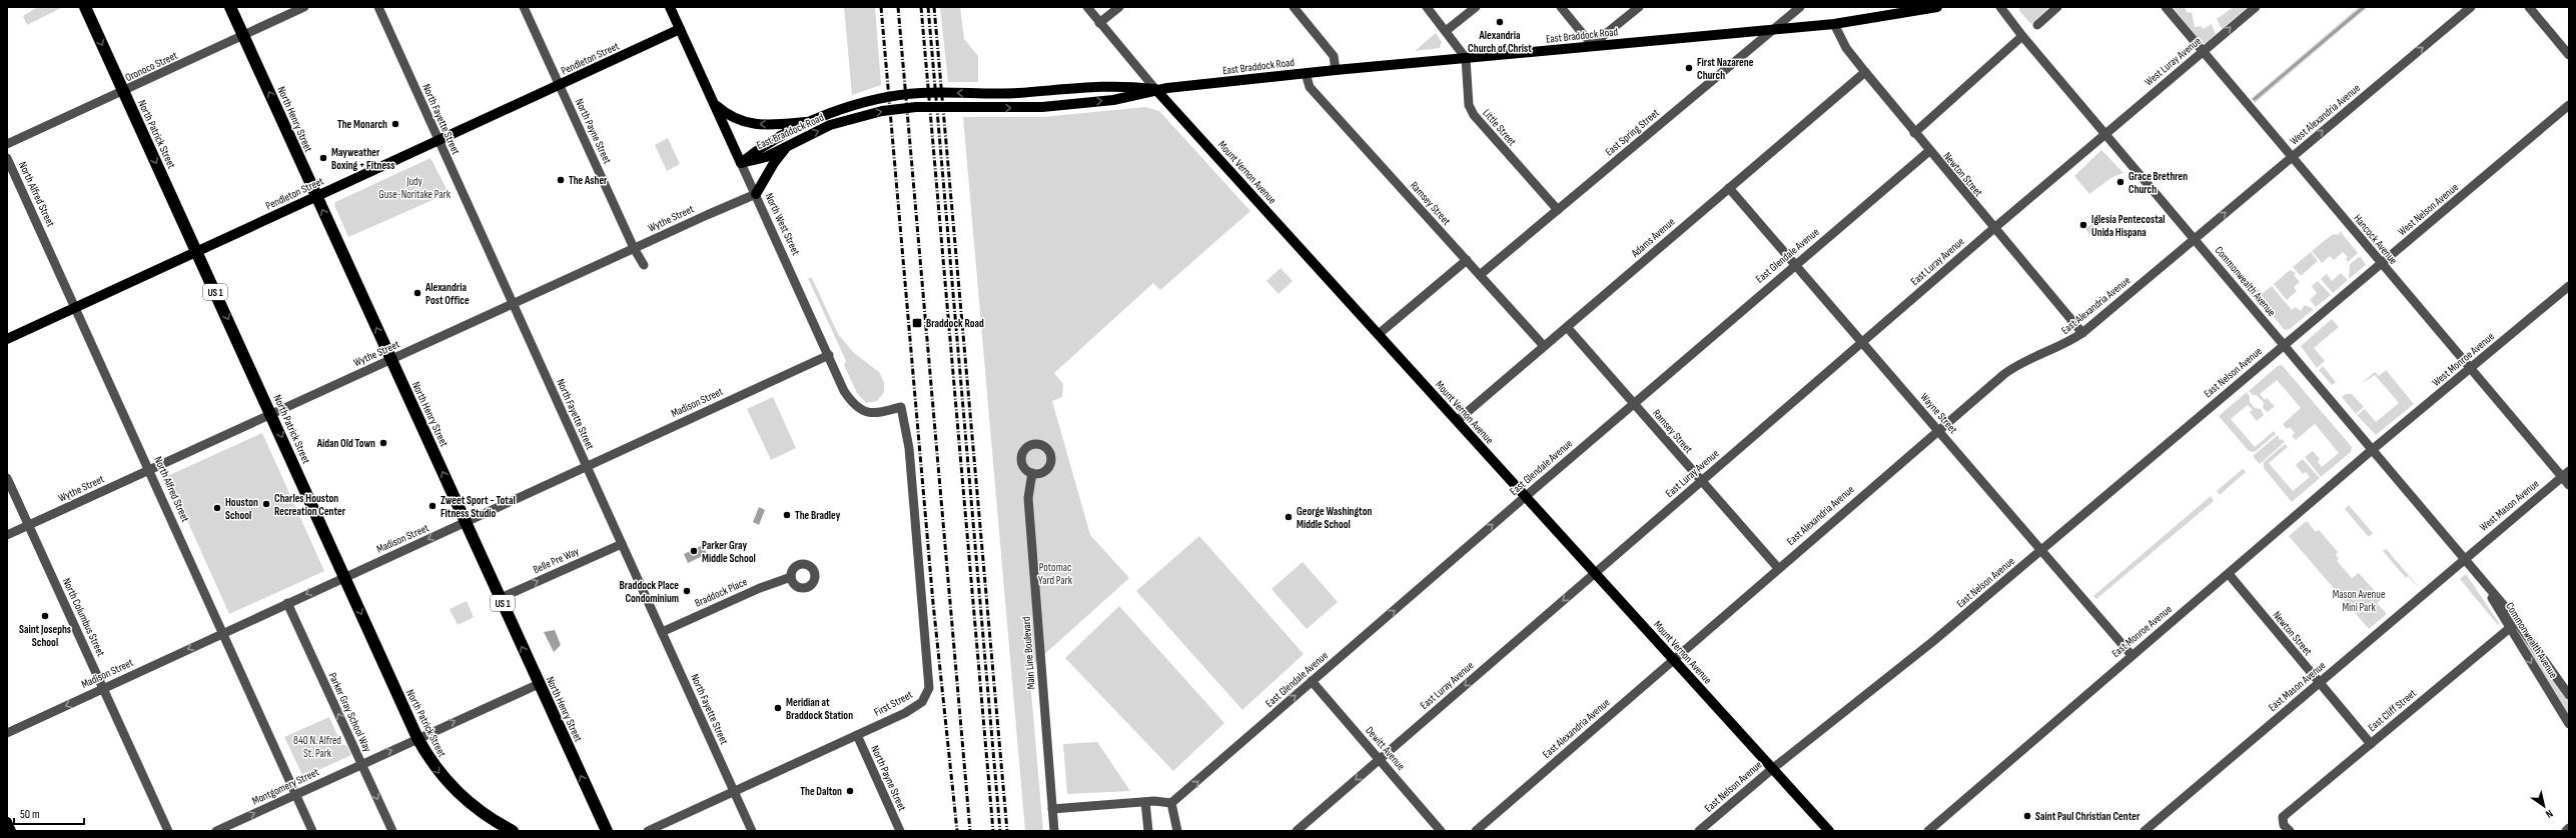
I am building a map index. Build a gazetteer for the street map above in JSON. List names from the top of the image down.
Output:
{
  "streets": {
    "highway": ["North Henry Street", "North Patrick Street", "US 1"],
    "main road": [
      "East Braddock Road",
      "Pendleton Street",
      "Mount Vernon Avenue",
      "North West Street"
    ],
    "street": [
      "West Luray Avenue",
      "Oronoco Street",
      "West Alexandria Avenue",
      "North Fayette Street",
      "Little Street",
      "North Payne Street",
      "East Spring Street",
      "Newton Street",
      "North Alfred Street",
      "Ramsey Street",
      "West Nelson Avenue",
      "Wythe Street",
      "Adams Avenue",
      "Hancock Avenue",
      "East Glendale Avenue",
      "East Luray Avenue",
      "Commonwealth Avenue",
      "East Alexandria Avenue",
      "West Monroe Avenue",
      "East Nelson Avenue",
      "Madison Street",
      "Wayne Street",
      "West Mason Avenue",
      "Belle Pre Way",
      "Braddock Place",
      "North Columbus Street",
      "East Monroe Avenue",
      "Main Line Boulevard",
      "East Mason Avenue",
      "First Street",
      "East Cliff Street",
      "Parker Gray School Way",
      "Dewitt Avenue",
      "Montgomery Street"
    ]
  },
  "crossings": [
    ["East Braddock Road", "Little Street"],
    ["East Braddock Road", "East Spring Street"],
    ["East Braddock Road", "Mount Vernon Avenue"],
    ["East Braddock Road", "Newton Street"],
    ["East Braddock Road", "Ramsey Street"],
    ["East Braddock Road", "North West Street"],
    ["Pendleton Street", "North Henry Street"],
    ["Pendleton Street", "North Fayette Street"],
    ["Pendleton Street", "North Payne Street"],
    ["Pendleton Street", "North Patrick Street"],
    ["Pendleton Street", "North Alfred Street"],
    ["Pendleton Street", "North West Street"],
    ["West Luray Avenue", "Hancock Avenue"],
    ["West Luray Avenue", "East Luray Avenue"],
    ["West Luray Avenue", "Commonwealth Avenue"],
    ["Oronoco Street", "North Henry Street"],
    ["Oronoco Street", "North Patrick Street"],
    ["West Alexandria Avenue", "Hancock Avenue"],
    ["West Alexandria Avenue", "Commonwealth Avenue"],
    ["West Alexandria Avenue", "East Alexandria Avenue"],
    ["North Henry Street", "Wythe Street"],
    ["North Henry Street", "Madison Street"],
    ["North Henry Street", "Belle Pre Way"],
    ["North Henry Street", "Montgomery Street"],
    ["North Fayette Street", "Wythe Street"],
    ["North Fayette Street", "Madison Street"],
    ["North Fayette Street", "Belle Pre Way"],
    ["North Fayette Street", "Braddock Place"],
    ["North Fayette Street", "First Street"],
    ["Little Street", "East Spring Street"],
    ["North Payne Street", "Wythe Street"],
    ["North Payne Street", "First Street"],
    ["East Spring Street", "Ramsey Street"],
    ["North Patrick Street", "Wythe Street"],
    ["North Patrick Street", "Madison Street"],
    ["North Patrick Street", "Montgomery Street"],
    ["Mount Vernon Avenue", "Adams Avenue"],
    ["Mount Vernon Avenue", "East Glendale Avenue"],
    ["Mount Vernon Avenue", "East Luray Avenue"],
    ["Mount Vernon Avenue", "East Alexandria Avenue"],
    ["Mount Vernon Avenue", "East Nelson Avenue"],
    ["Newton Street", "Adams Avenue"],
    ["Newton Street", "East Glendale Avenue"],
    ["Newton Street", "East Luray Avenue"],
    ["Newton Street", "East Alexandria Avenue"],
    ["Newton Street", "East Monroe Avenue"],
    ["Newton Street", "East Mason Avenue"],
    ["Newton Street", "East Cliff Street"],
    ["North Alfred Street", "Wythe Street"],
    ["North Alfred Street", "Madison Street"],
    ["North Alfred Street", "Montgomery Street"],
    ["Ramsey Street", "Adams Avenue"],
    ["Ramsey Street", "East Glendale Avenue"],
    ["Ramsey Street", "East Luray Avenue"],
    ["Ramsey Street", "East Alexandria Avenue"],
    ["West Nelson Avenue", "Hancock Avenue"],
    ["West Nelson Avenue", "Commonwealth Avenue"],
    ["West Nelson Avenue", "East Nelson Avenue"],
    ["Wythe Street", "North West Street"],
    ["Wythe Street", "North Columbus Street"],
    ["North West Street", "Madison Street"],
    ["North West Street", "First Street"],
    ["Adams Avenue", "Wayne Street"],
    ["Hancock Avenue", "West Monroe Avenue"],
    ["Hancock Avenue", "West Mason Avenue"],
    ["East Glendale Avenue", "Wayne Street"],
    ["East Glendale Avenue", "Dewitt Avenue"],
    ["East Luray Avenue", "Commonwealth Avenue"],
    ["East Luray Avenue", "Wayne Street"],
    ["East Luray Avenue", "Dewitt Avenue"],
    ["Commonwealth Avenue", "East Alexandria Avenue"],
    ["Commonwealth Avenue", "West Monroe Avenue"],
    ["Commonwealth Avenue", "East Nelson Avenue"],
    ["Commonwealth Avenue", "West Mason Avenue"],
    ["Commonwealth Avenue", "East Monroe Avenue"],
    ["Commonwealth Avenue", "East Mason Avenue"],
    ["Commonwealth Avenue", "East Cliff Street"],
    ["East Alexandria Avenue", "Wayne Street"],
    ["West Monroe Avenue", "East Monroe Avenue"],
    ["East Nelson Avenue", "Wayne Street"],
    ["Madison Street", "North Columbus Street"],
    ["Madison Street", "Parker Gray School Way"],
    ["Wayne Street", "East Monroe Avenue"],
    ["West Mason Avenue", "East Mason Avenue"],
    ["Parker Gray School Way", "Montgomery Street"]
  ],
  "one_way": [
    "West Luray Avenue",
    "West Alexandria Avenue",
    "North Henry Street",
    "North Patrick Street",
    "East Glendale Avenue",
    "East Luray Avenue",
    "Madison Street",
    "Belle Pre Way",
    "Montgomery Street"
  ],
  "parks": [
    "Judy Guse-Noritake Park",
    "Potomac Yard Park",
    "Mason Avenue Mini Park",
    "840 N. Alfred St. Park"
  ],
  "places": {
    "other": [
      "Alexandria Church of Christ",
      "First Nazarene Church",
      "The Monarch",
      "Mayweather Boxing + Fitness",
      "The Asher",
      "Grace Brethren Church",
      "Iglesia Pentecostal Unida Hispana",
      "Alexandria Post Office",
      "Aidan Old Town",
      "Charles Houston Recreation Center",
      "Zweet Sport - Total Fitness Studio",
      "Houston School",
      "The Bradley",
      "George Washington Middle School",
      "Parker Gray Middle School",
      "Braddock Place Condominium",
      "Saint Josephs School",
      "Meridian at Braddock Station",
      "The Dalton",
      "Saint Paul Christian Center"
    ],
    "transit": ["Braddock Road"]
  },
  "scale_bar": "50 m",
  "north": "bottom right"
}
